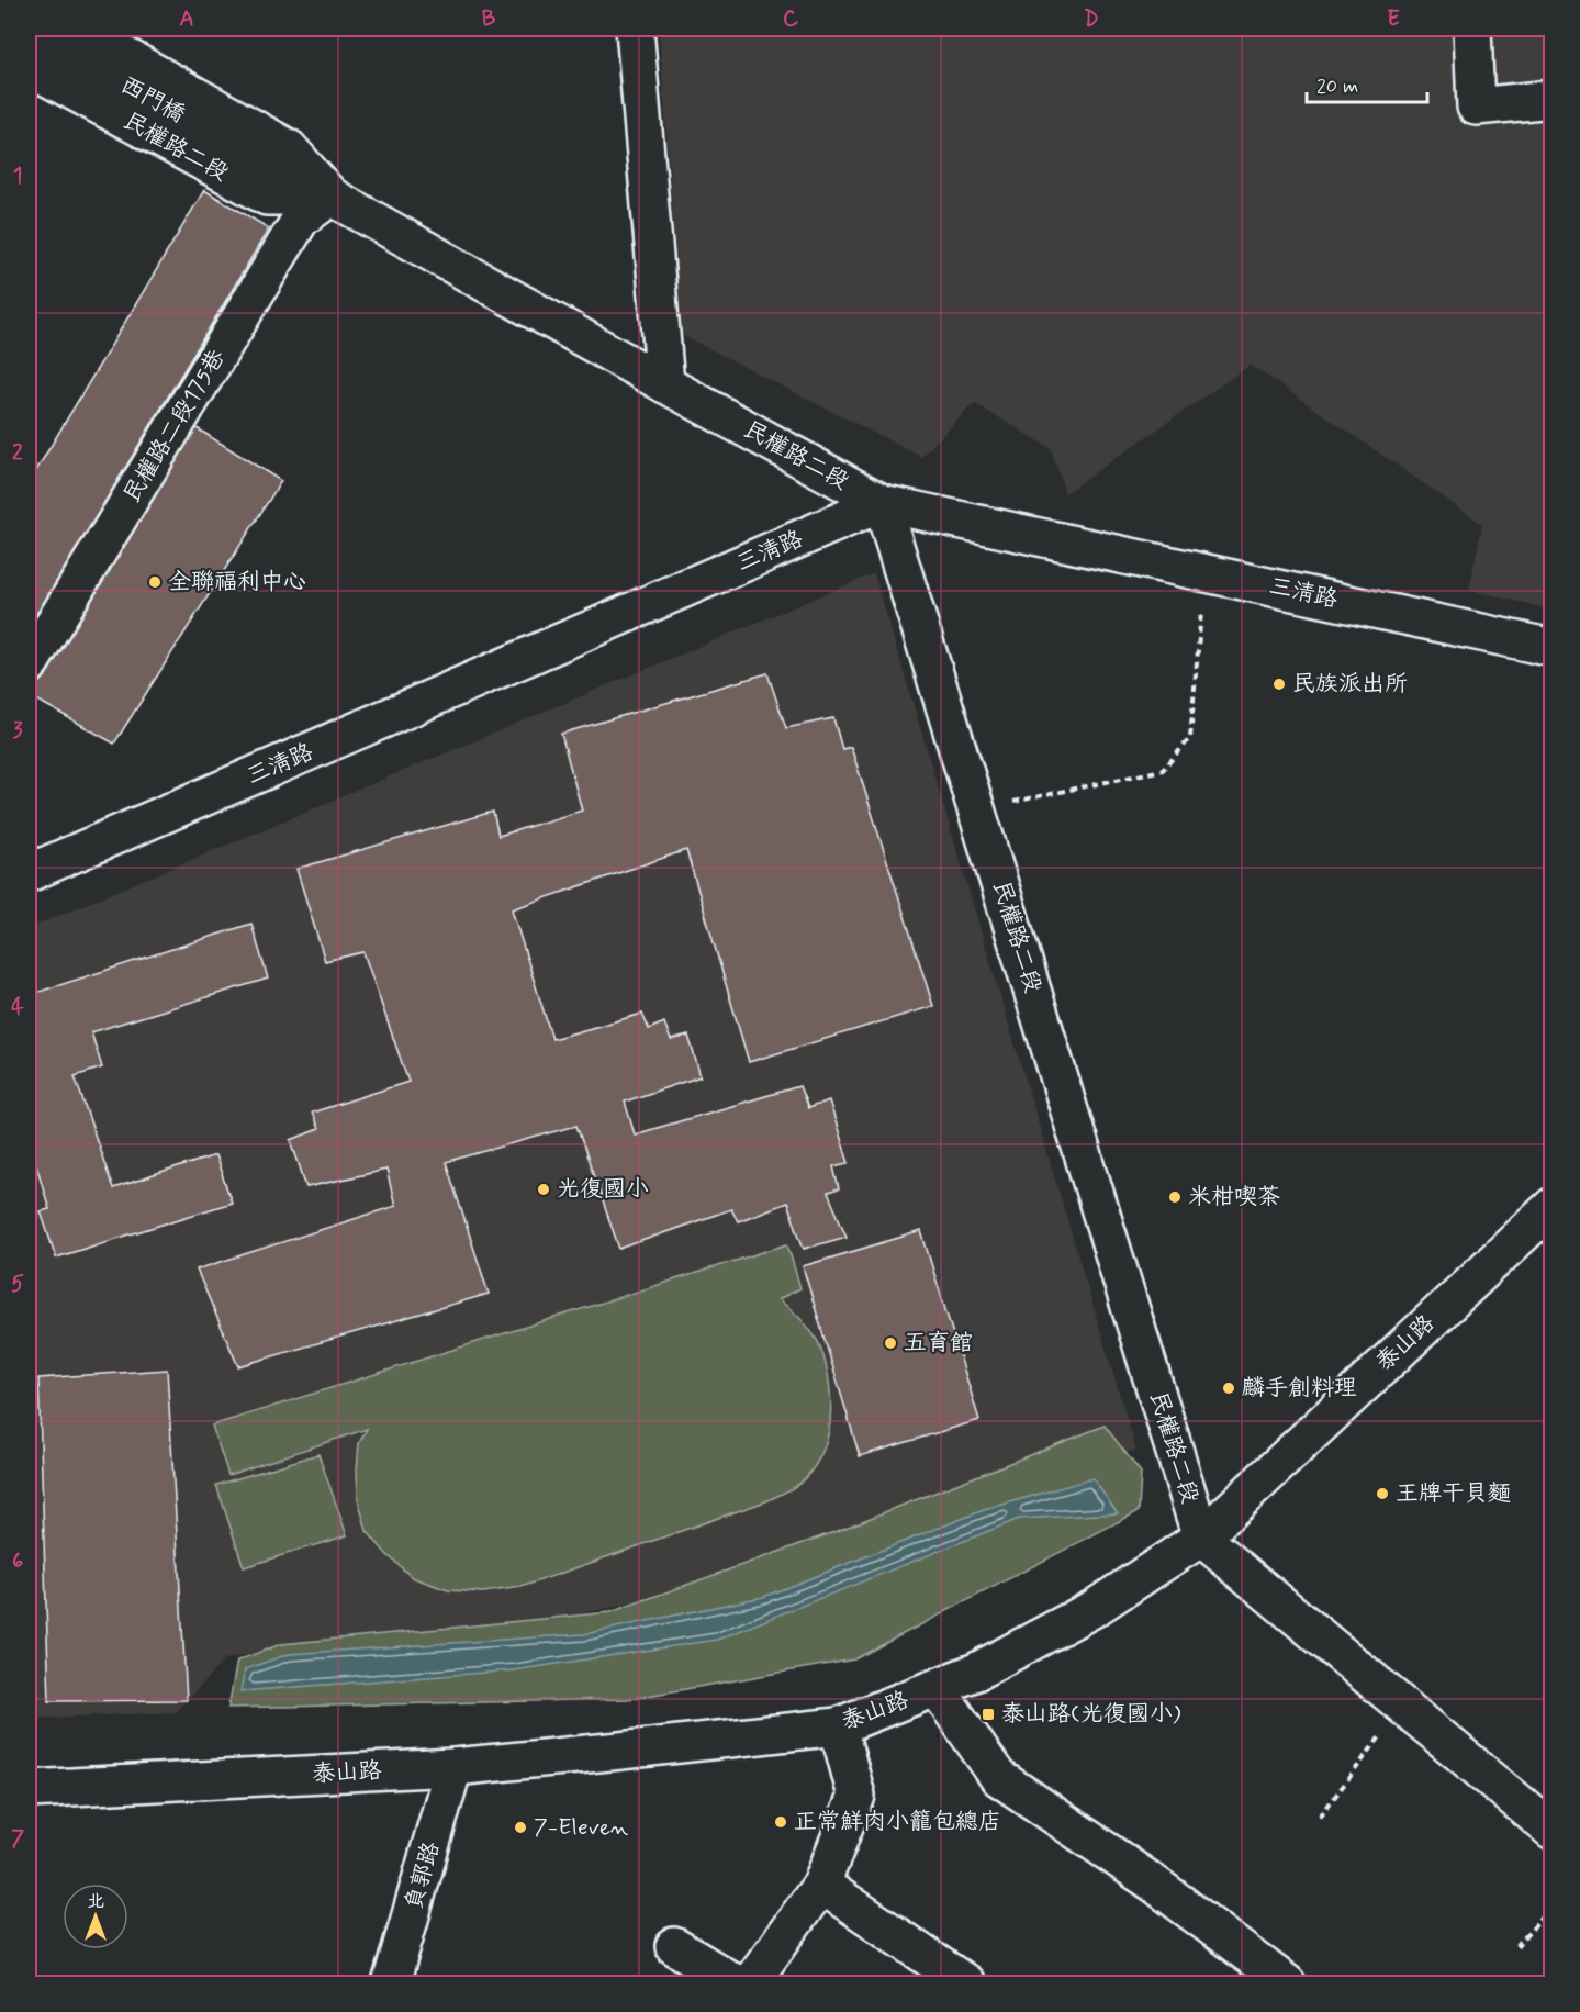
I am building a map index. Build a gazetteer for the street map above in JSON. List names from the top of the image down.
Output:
{
  "streets": {
    "main road": [
      "西門橋",
      "民權路二段",
      "民權路二段175巷",
      "三清路",
      "泰山路",
      "負郭路"
    ]
  },
  "crossings": [
    ["西門橋", "民權路二段"],
    ["民權路二段", "民權路二段175巷"],
    ["民權路二段", "三清路"],
    ["民權路二段", "泰山路"],
    ["泰山路", "負郭路"]
  ],
  "places": {
    "other": [
      "全聯福利中心",
      "民族派出所",
      "光復國小",
      "米柑喫茶",
      "五育館",
      "麟手創料理",
      "王牌干貝麵",
      "正常鮮肉小籠包總店",
      "7-Eleven"
    ],
    "transit": ["泰山路(光復國小)"]
  },
  "scale_bar": "20 m",
  "north": "top",
  "grid": {
    "columns": [
      "A",
      "B",
      "C",
      "D",
      "E"
    ],
    "rows": [
      "1",
      "2",
      "3",
      "4",
      "5",
      "6",
      "7"
    ]
  }
}
